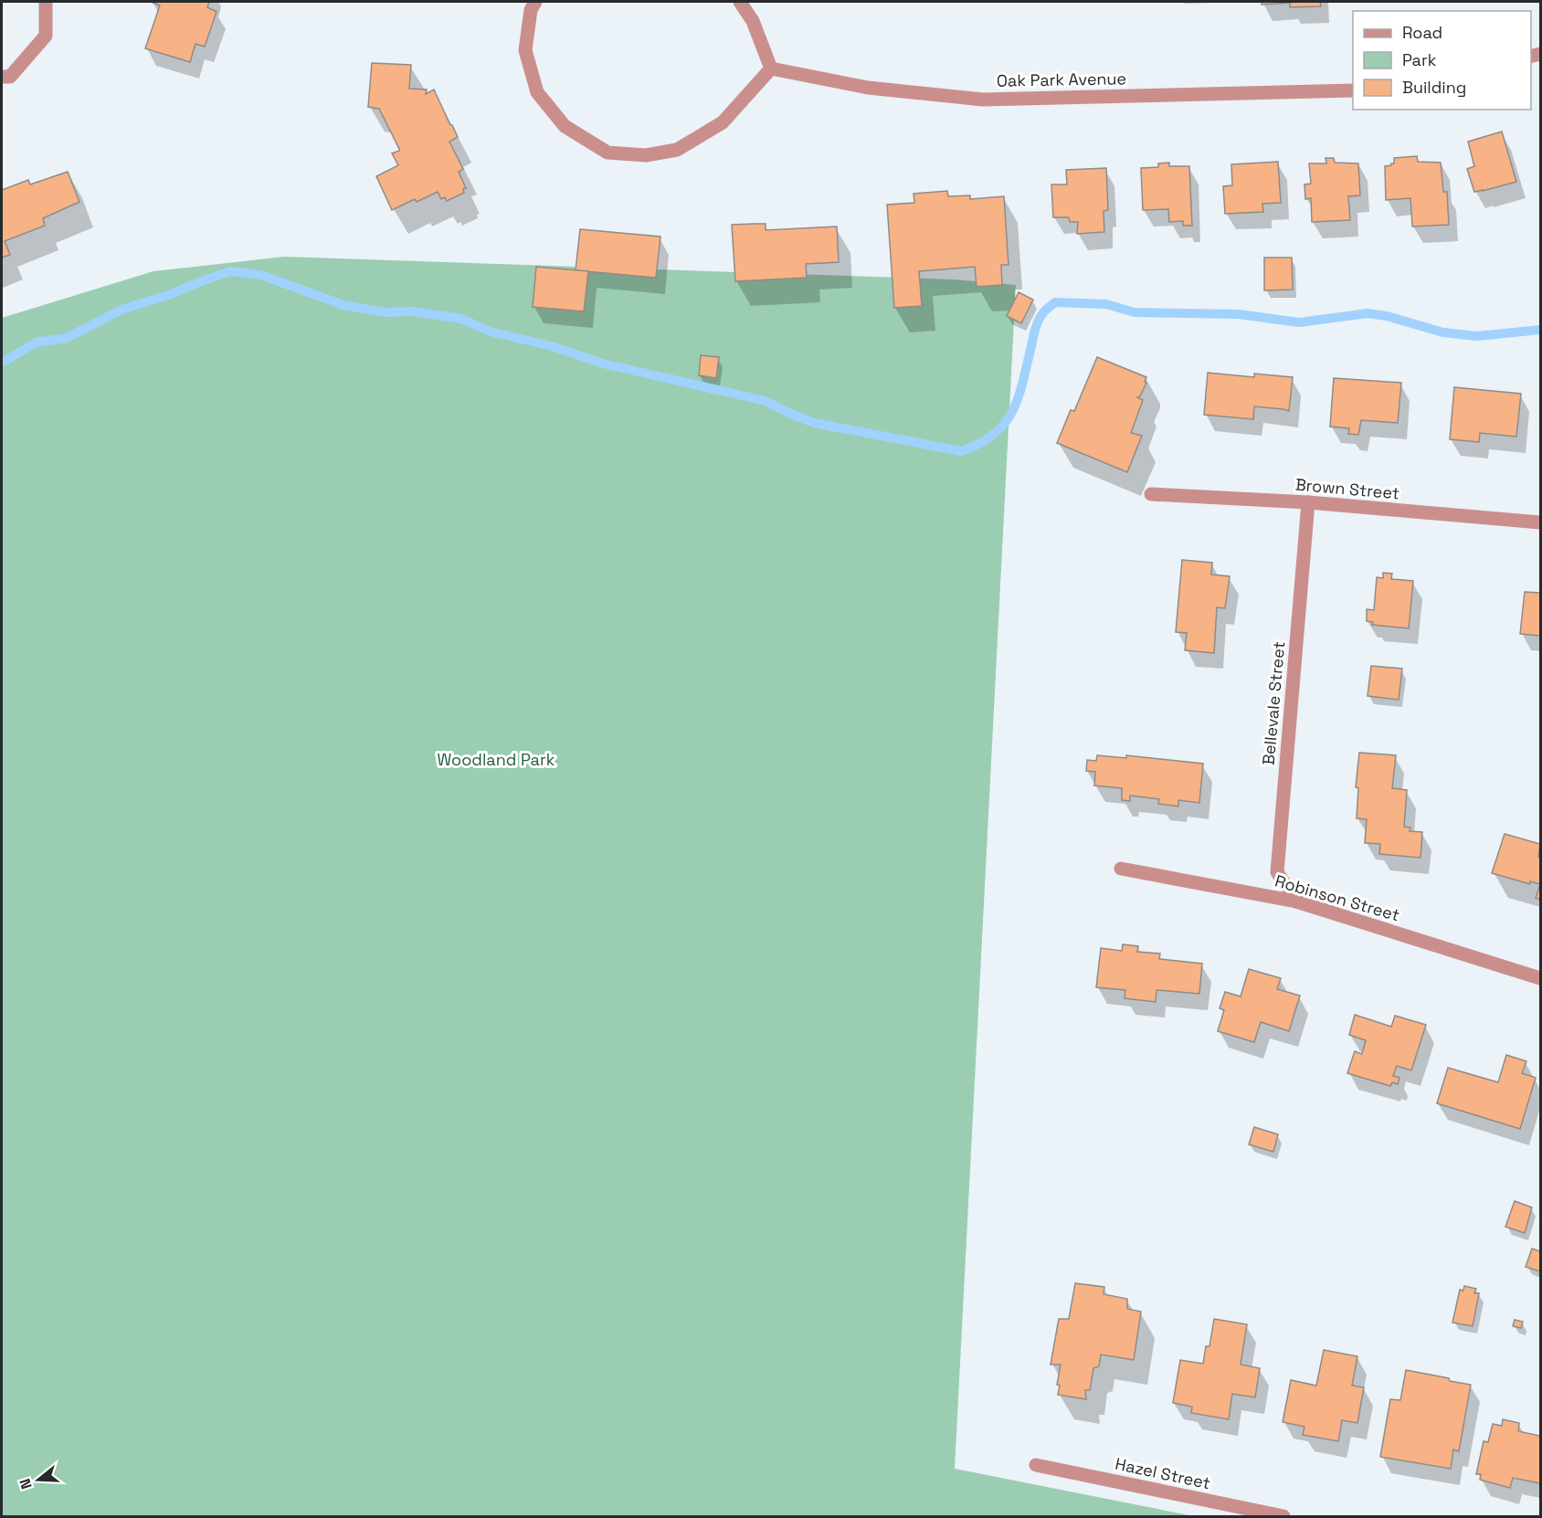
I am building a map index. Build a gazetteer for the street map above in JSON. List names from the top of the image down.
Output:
{
  "streets": {
    "street": [
      "Oak Park Avenue",
      "Brown Street",
      "Bellevale Street",
      "Robinson Street",
      "Hazel Street"
    ]
  },
  "crossings": [
    ["Brown Street", "Bellevale Street"],
    ["Bellevale Street", "Robinson Street"]
  ],
  "parks": ["Woodland Park"],
  "legend": ["Road", "Park", "Building"],
  "north": "left"
}
